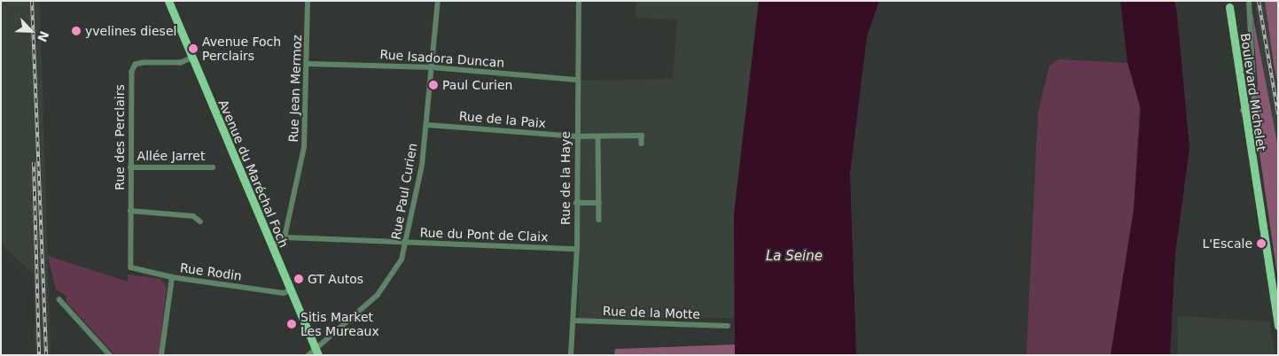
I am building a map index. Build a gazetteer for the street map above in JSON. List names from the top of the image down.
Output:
{
  "streets": {
    "main road": ["Boulevard Michelet", "Avenue du Maréchal Foch"],
    "street": [
      "Rue Isadora Duncan",
      "Rue Jean Mermoz",
      "Rue de la Paix",
      "Rue des Perclairs",
      "Allée Jarret",
      "Rue de la Haye",
      "Rue Paul Curien",
      "Rue du Pont de Claix",
      "Rue Rodin",
      "Rue de la Motte"
    ]
  },
  "crossings": [
    ["Rue Isadora Duncan", "Rue Jean Mermoz"],
    ["Rue Isadora Duncan", "Rue de la Haye"],
    ["Rue Isadora Duncan", "Rue Paul Curien"],
    ["Rue Jean Mermoz", "Rue du Pont de Claix"],
    ["Rue de la Paix", "Rue de la Haye"],
    ["Rue de la Paix", "Rue Paul Curien"],
    ["Rue des Perclairs", "Allée Jarret"],
    ["Rue des Perclairs", "Avenue du Maréchal Foch"],
    ["Rue des Perclairs", "Rue Rodin"],
    ["Avenue du Maréchal Foch", "Rue Paul Curien"],
    ["Avenue du Maréchal Foch", "Rue Rodin"],
    ["Rue de la Haye", "Rue du Pont de Claix"],
    ["Rue de la Haye", "Rue de la Motte"],
    ["Rue Paul Curien", "Rue du Pont de Claix"]
  ],
  "water": ["La Seine"],
  "places": [
    "yvelines diesel",
    "Avenue Foch Perclairs",
    "Paul Curien",
    "L'Escale",
    "GT Autos",
    "Sitis Market Les Mureaux"
  ],
  "north": "bottom right"
}
